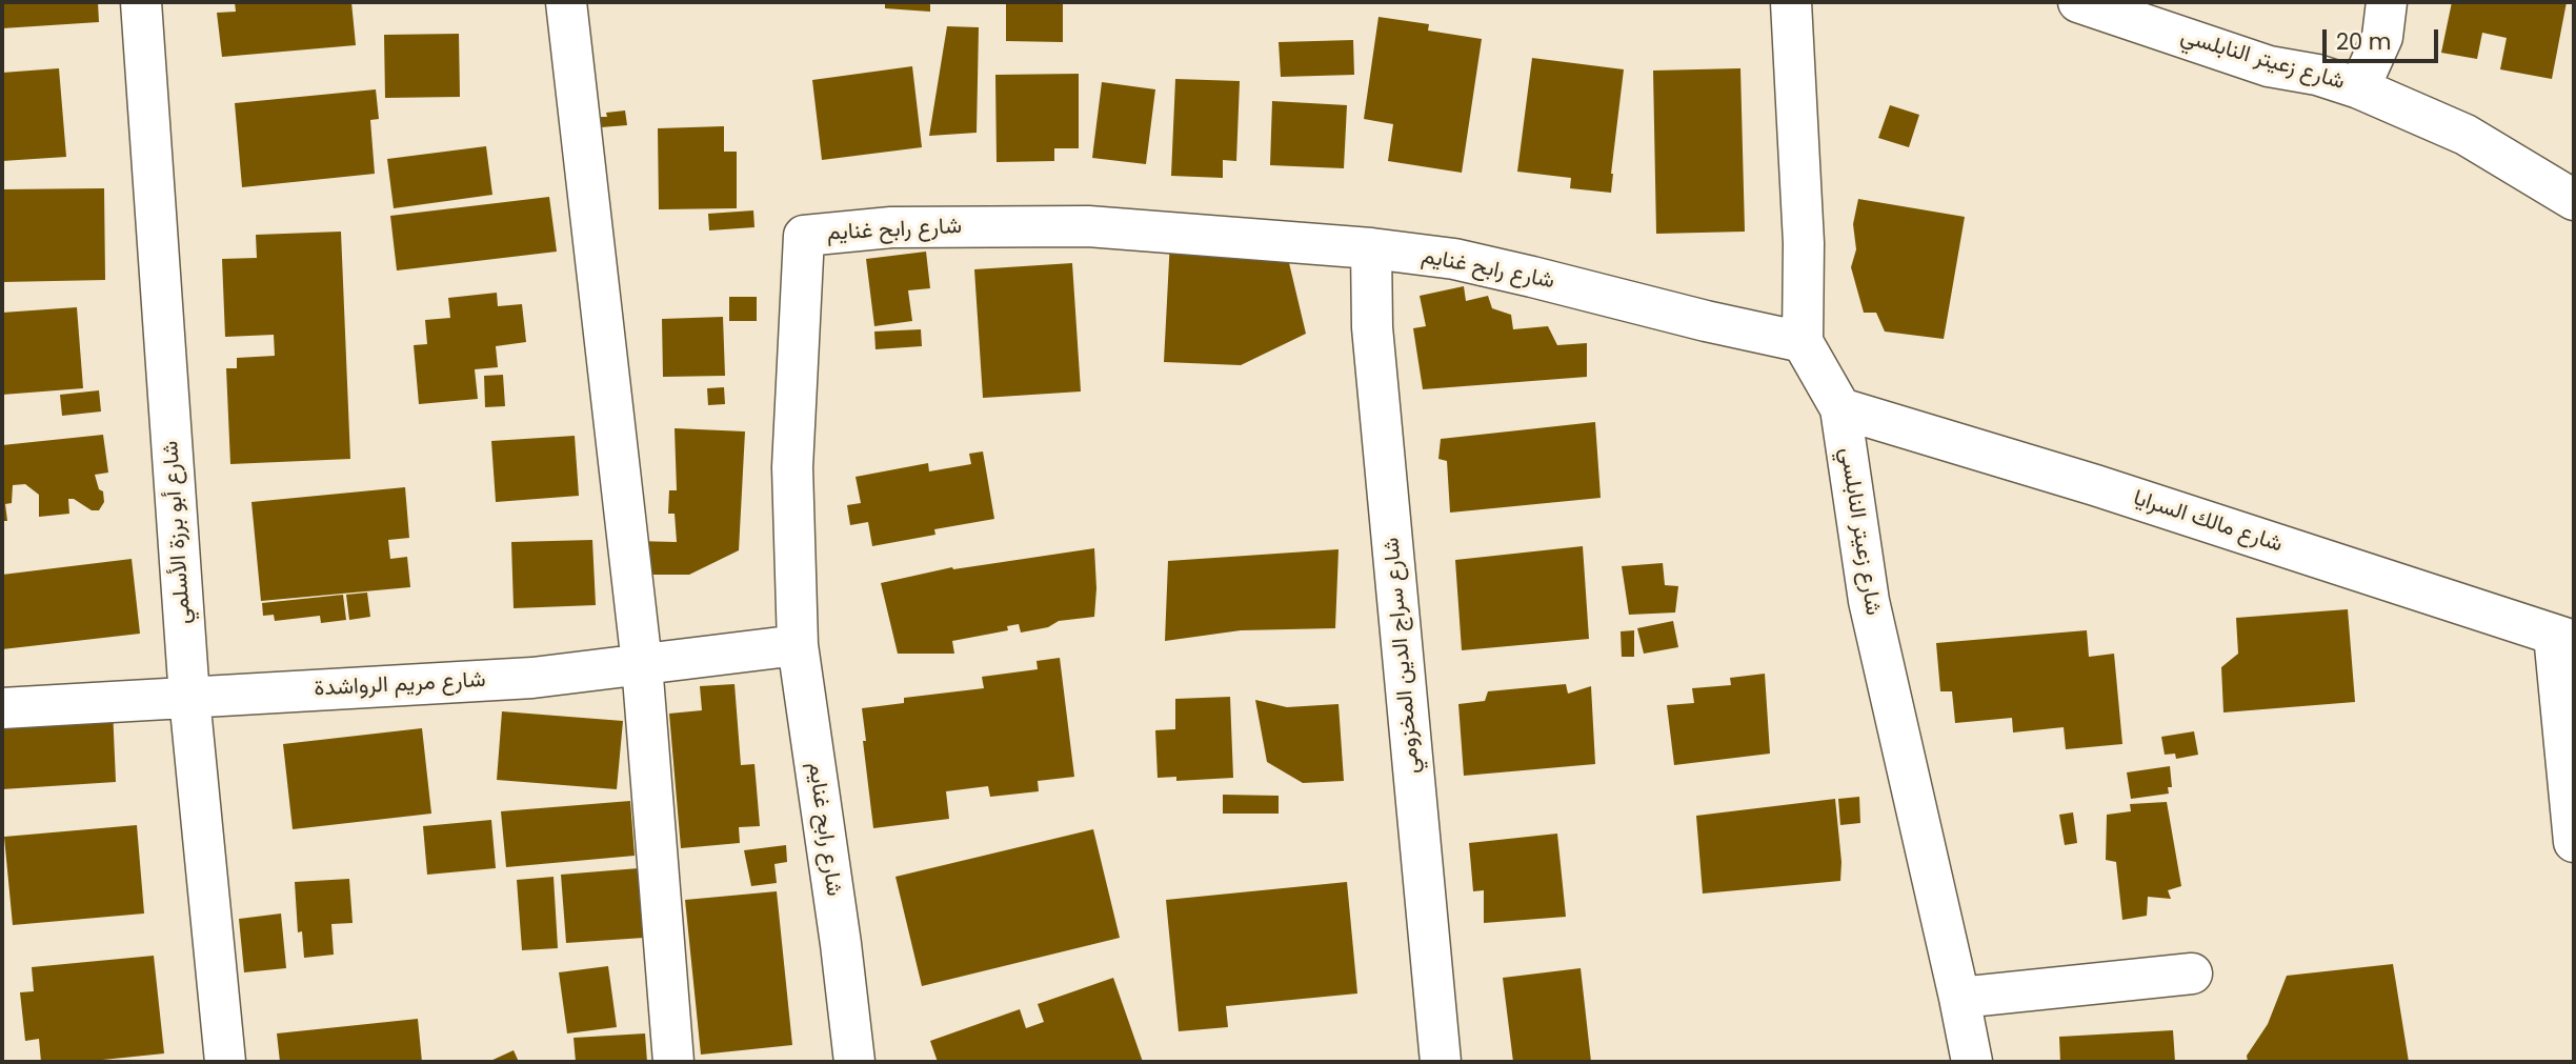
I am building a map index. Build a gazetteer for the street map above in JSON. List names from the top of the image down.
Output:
{
  "streets": {
    "street": [
      "شارع زعيتر النابلسي",
      "شارع رابح غنايم",
      "شارع مالك السرايا",
      "شارع أبو برزة الأسلمي",
      "شارع سراج الدين المخزومي",
      "شارع مريم الرواشدة"
    ]
  },
  "crossings": [
    ["شارع زعيتر النابلسي", "شارع رابح غنايم"],
    ["شارع زعيتر النابلسي", "شارع مالك السرايا"],
    ["شارع رابح غنايم", "شارع سراج الدين المخزومي"],
    ["شارع رابح غنايم", "شارع مريم الرواشدة"],
    ["شارع أبو برزة الأسلمي", "شارع مريم الرواشدة"]
  ],
  "scale_bar": "20 m"
}
